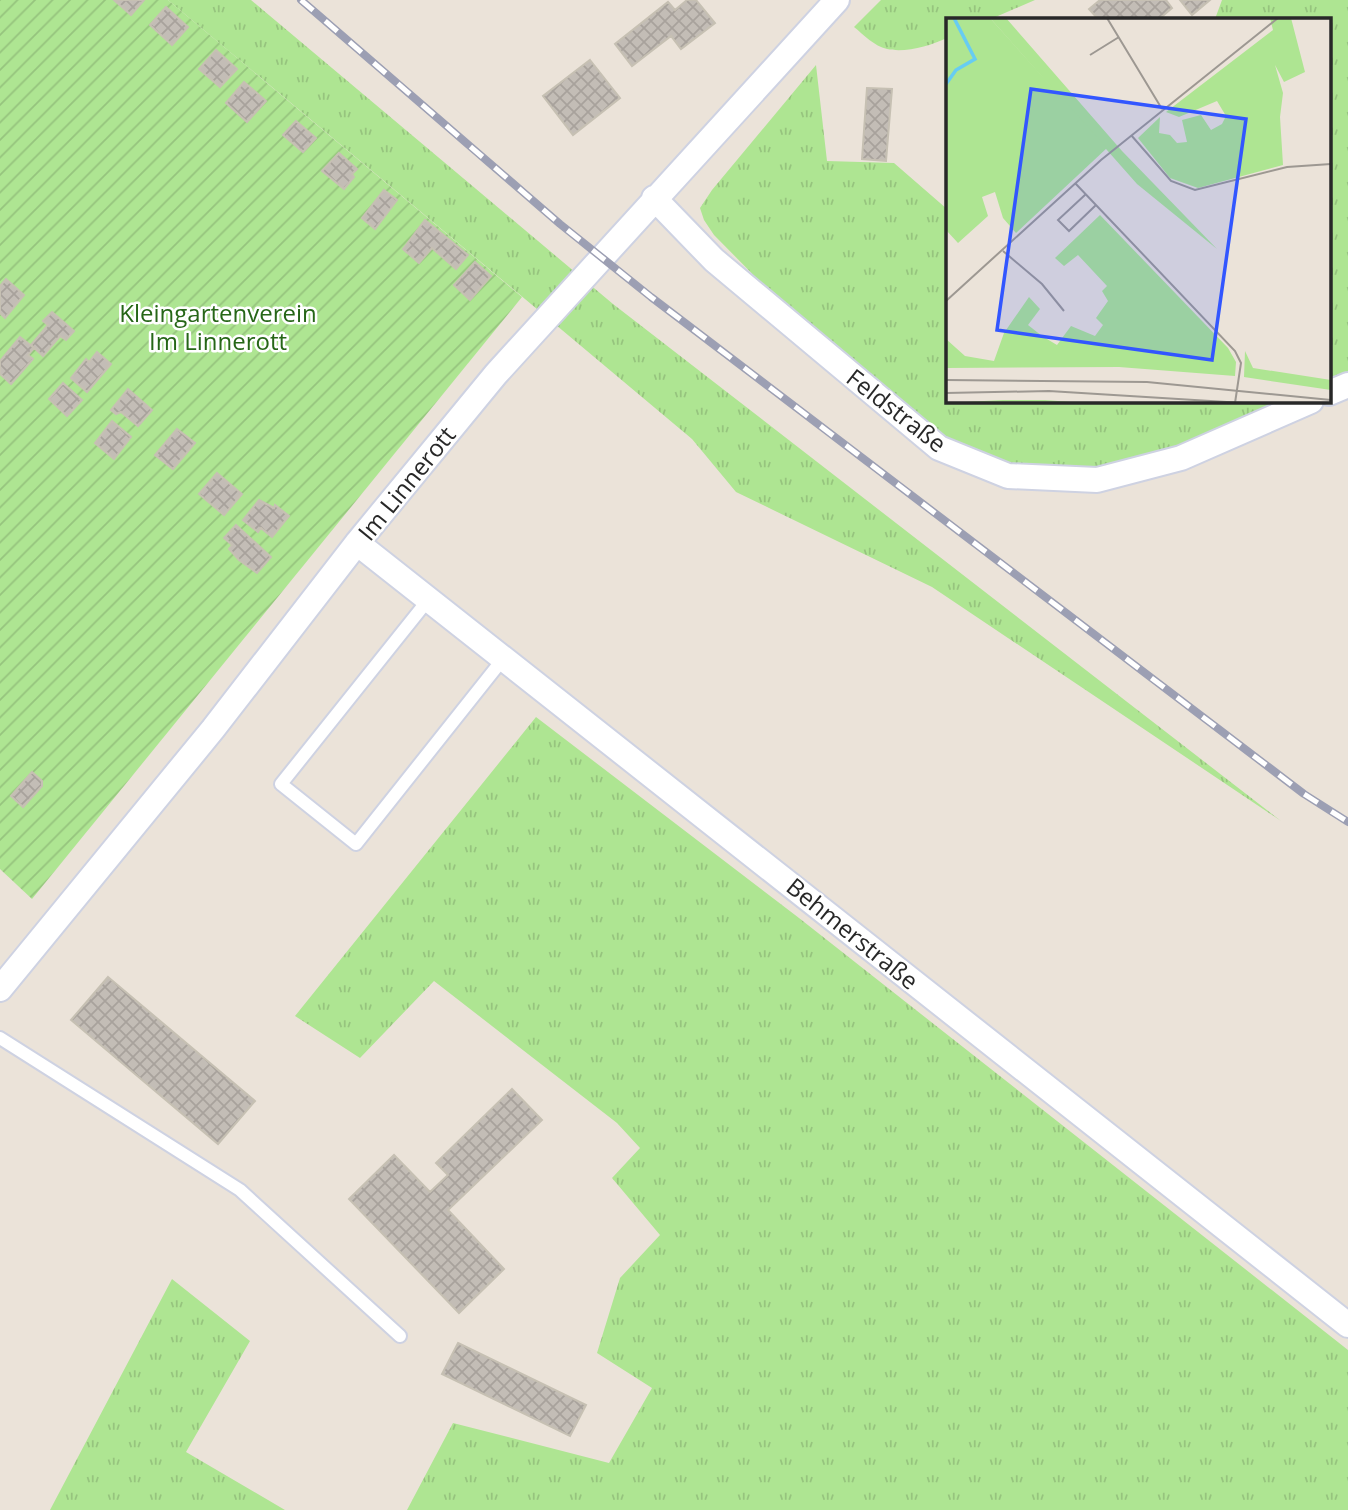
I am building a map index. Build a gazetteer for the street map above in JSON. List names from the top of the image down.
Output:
{
  "streets": {
    "street": ["Feldstraße", "Im Linnerott", "Behmerstraße"]
  },
  "crossings": [
    ["Feldstraße", "Im Linnerott"],
    ["Im Linnerott", "Behmerstraße"]
  ],
  "parks": ["Kleingartenverein Im Linnerott"]
}
